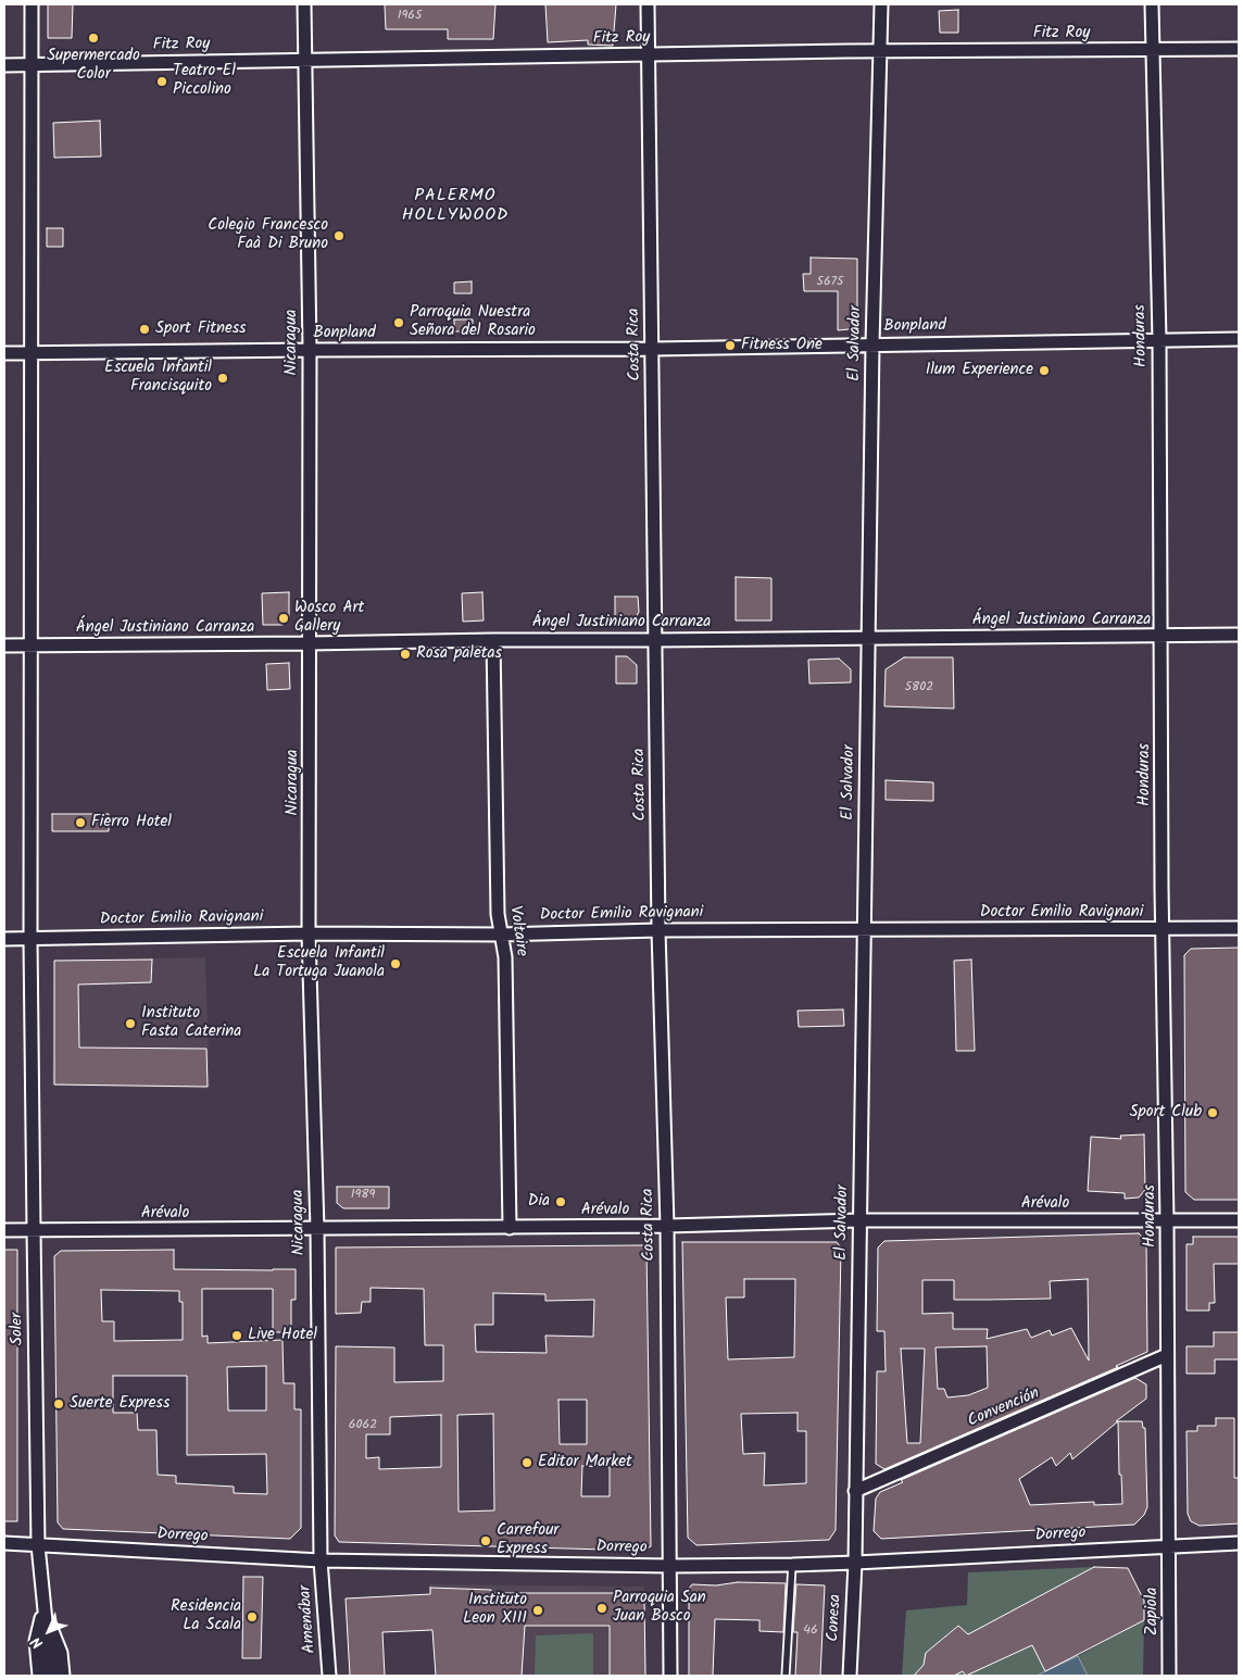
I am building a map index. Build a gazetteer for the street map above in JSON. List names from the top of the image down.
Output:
{
  "streets": {
    "street": [
      "Fitz Roy",
      "Bonpland",
      "Honduras",
      "Nicaragua",
      "El Salvador",
      "Costa Rica",
      "Ángel Justiniano Carranza",
      "Doctor Emilio Ravignani",
      "Voltaire",
      "Arévalo",
      "Soler",
      "Convención",
      "Dorrego",
      "Zapiola",
      "Conesa",
      "Amenábar"
    ]
  },
  "crossings": [
    ["Fitz Roy", "Honduras"],
    ["Fitz Roy", "Nicaragua"],
    ["Fitz Roy", "El Salvador"],
    ["Fitz Roy", "Costa Rica"],
    ["Fitz Roy", "Soler"],
    ["Bonpland", "Honduras"],
    ["Bonpland", "Nicaragua"],
    ["Bonpland", "El Salvador"],
    ["Bonpland", "Costa Rica"],
    ["Bonpland", "Soler"],
    ["Honduras", "Ángel Justiniano Carranza"],
    ["Honduras", "Doctor Emilio Ravignani"],
    ["Honduras", "Arévalo"],
    ["Honduras", "Convención"],
    ["Honduras", "Dorrego"],
    ["Honduras", "Zapiola"],
    ["Nicaragua", "Ángel Justiniano Carranza"],
    ["Nicaragua", "Doctor Emilio Ravignani"],
    ["Nicaragua", "Arévalo"],
    ["Nicaragua", "Dorrego"],
    ["Nicaragua", "Amenábar"],
    ["El Salvador", "Ángel Justiniano Carranza"],
    ["El Salvador", "Doctor Emilio Ravignani"],
    ["El Salvador", "Arévalo"],
    ["El Salvador", "Convención"],
    ["El Salvador", "Dorrego"],
    ["El Salvador", "Conesa"],
    ["Costa Rica", "Ángel Justiniano Carranza"],
    ["Costa Rica", "Doctor Emilio Ravignani"],
    ["Costa Rica", "Arévalo"],
    ["Costa Rica", "Dorrego"],
    ["Ángel Justiniano Carranza", "Voltaire"],
    ["Ángel Justiniano Carranza", "Soler"],
    ["Doctor Emilio Ravignani", "Voltaire"],
    ["Doctor Emilio Ravignani", "Soler"],
    ["Voltaire", "Arévalo"],
    ["Arévalo", "Soler"],
    ["Soler", "Dorrego"],
    ["Dorrego", "Zapiola"],
    ["Dorrego", "Conesa"],
    ["Dorrego", "Amenábar"]
  ],
  "districts": ["PALERMO HOLLYWOOD"],
  "places": [
    "Supermercado Color",
    "Teatro El Piccolino",
    "Colegio Francesco Faà Di Bruno",
    "Parroquia Nuestra Señora del Rosario",
    "Sport Fitness",
    "Fitness One",
    "Ilum Experience",
    "Escuela Infantil Francisquito",
    "Wosco Art Gallery",
    "Rosa paletas",
    "Fierro Hotel",
    "Escuela Infantil La Tortuga Juanola",
    "Instituto Fasta Caterina",
    "Sport Club",
    "Dia",
    "Live Hotel",
    "Suerte Express",
    "Editor Market",
    "Carrefour Express",
    "Parroquia San Juan Bosco",
    "Instituto Leon XIII",
    "Residencia La Scala"
  ],
  "house_numbers": [
    "1965",
    "5675",
    "5802",
    "1989",
    "6062",
    "46"
  ],
  "north": "bottom left"
}
